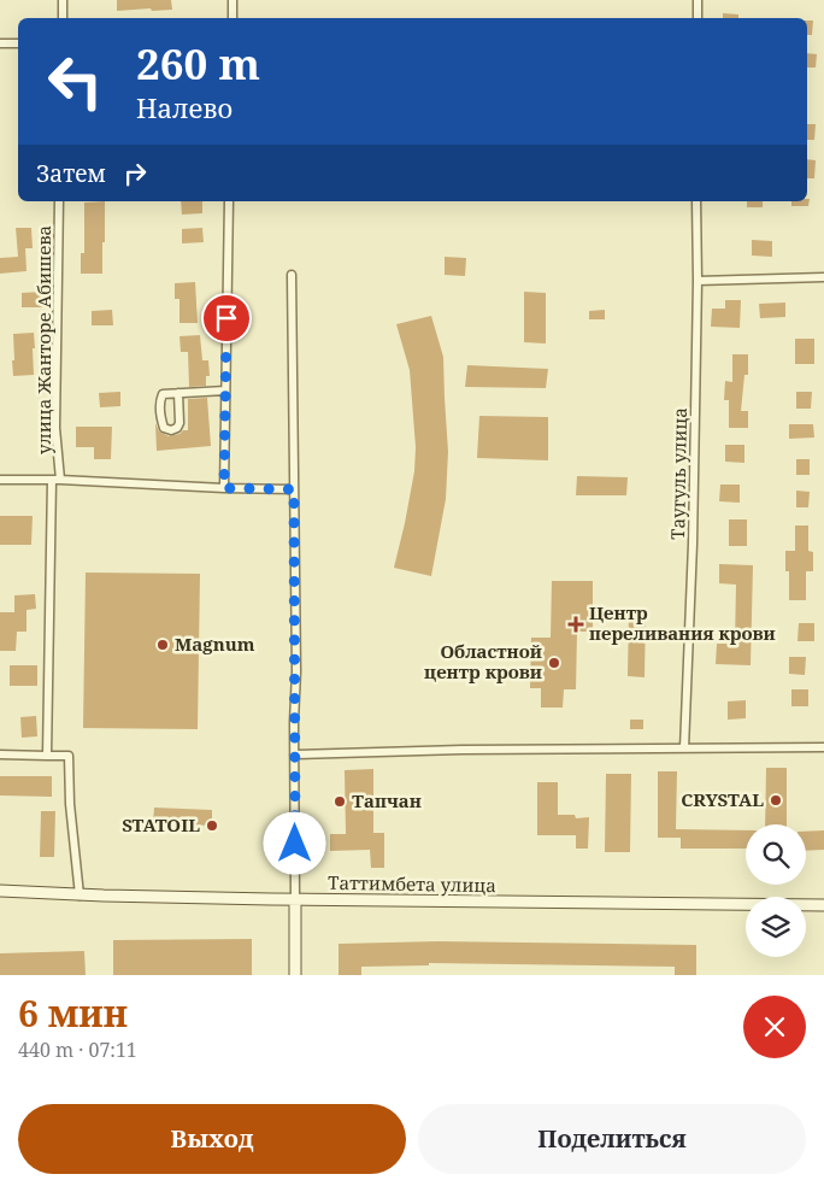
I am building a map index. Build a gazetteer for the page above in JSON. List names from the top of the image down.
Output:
{
  "streets": {
    "main road": ["Таттимбета улица"],
    "street": ["улица Жанторе Абишева", "Таугуль улица"]
  },
  "places": {
    "health": ["Центр переливания крови"],
    "other": [
      "Magnum",
      "Областной центр крови",
      "CRYSTAL",
      "Тапчан",
      "STATOIL"
    ]
  },
  "page": {
    "turn": ["260 m", "Налево"],
    "then": "Затем",
    "heading": ["6 мин", "440 m · 07:11"],
    "buttons": ["Выход", "Поделиться"]
  }
}
